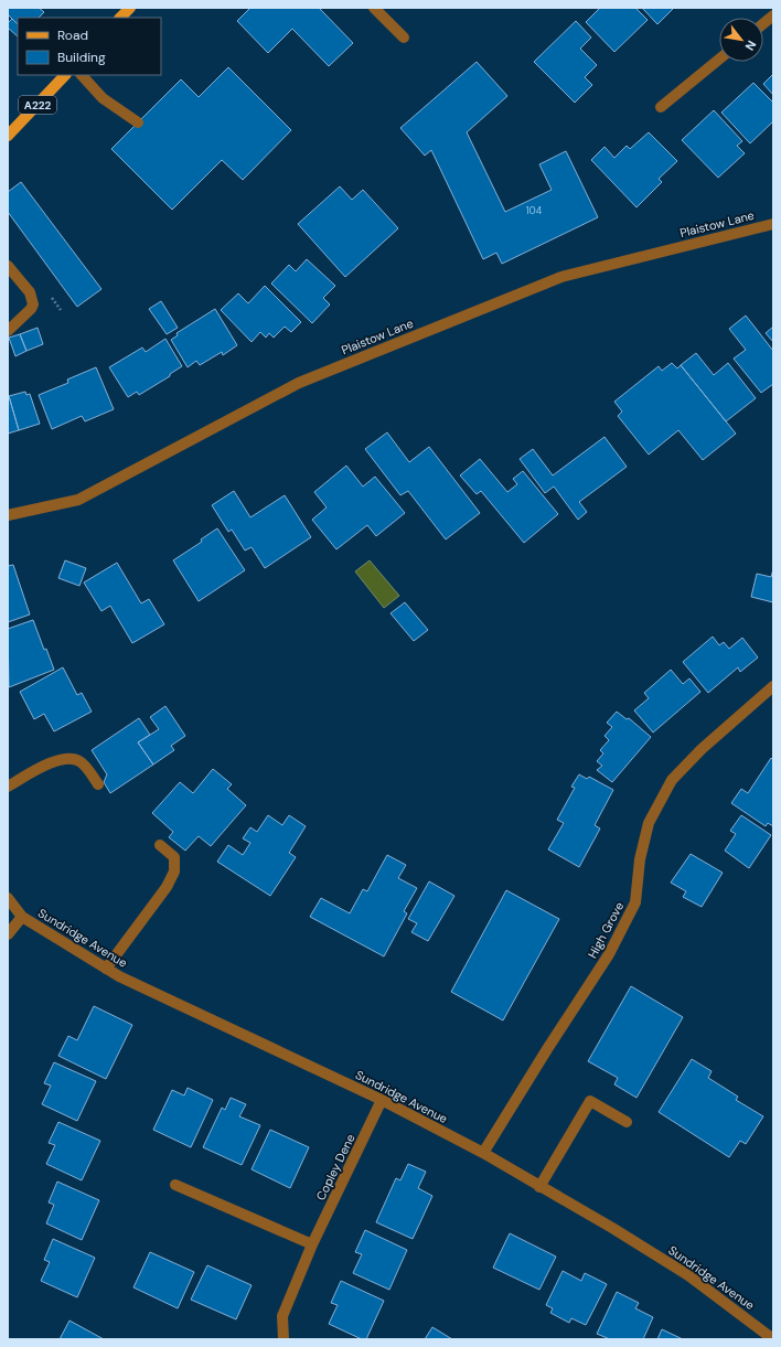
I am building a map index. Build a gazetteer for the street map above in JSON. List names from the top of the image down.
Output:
{
  "streets": {
    "main road": ["A222"],
    "street": [
      "Plaistow Lane",
      "High Grove",
      "Sundridge Avenue",
      "Copley Dene"
    ]
  },
  "crossings": [
    ["High Grove", "Sundridge Avenue"],
    ["Sundridge Avenue", "Copley Dene"]
  ],
  "house_numbers": ["104"],
  "legend": ["Road", "Building"],
  "north": "bottom right"
}
